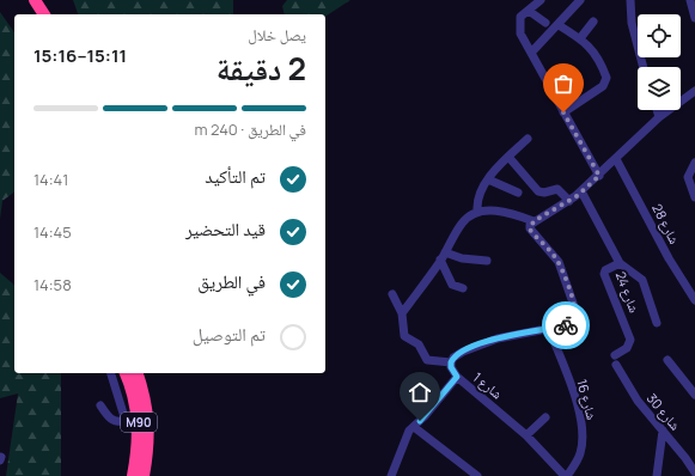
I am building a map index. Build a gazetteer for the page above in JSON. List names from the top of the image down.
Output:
{
  "streets": {
    "highway": ["M90"],
    "street": [
      "شارع 28",
      "شارع 24",
      "شارع 1",
      "شارع 16",
      "شارع 30"
    ]
  },
  "crossings": [
    ["شارع 1", "شارع 16"]
  ],
  "page": {
    "heading": ["2 دقيقة", "يصل خلال", "15:11–15:16"],
    "bar": "في الطريق · 240 m",
    "list": [
      ["تم التأكيد", "14:41"],
      ["قيد التحضير", "14:45"],
      ["في الطريق", "14:58"],
      "تم التوصيل"
    ]
  }
}
